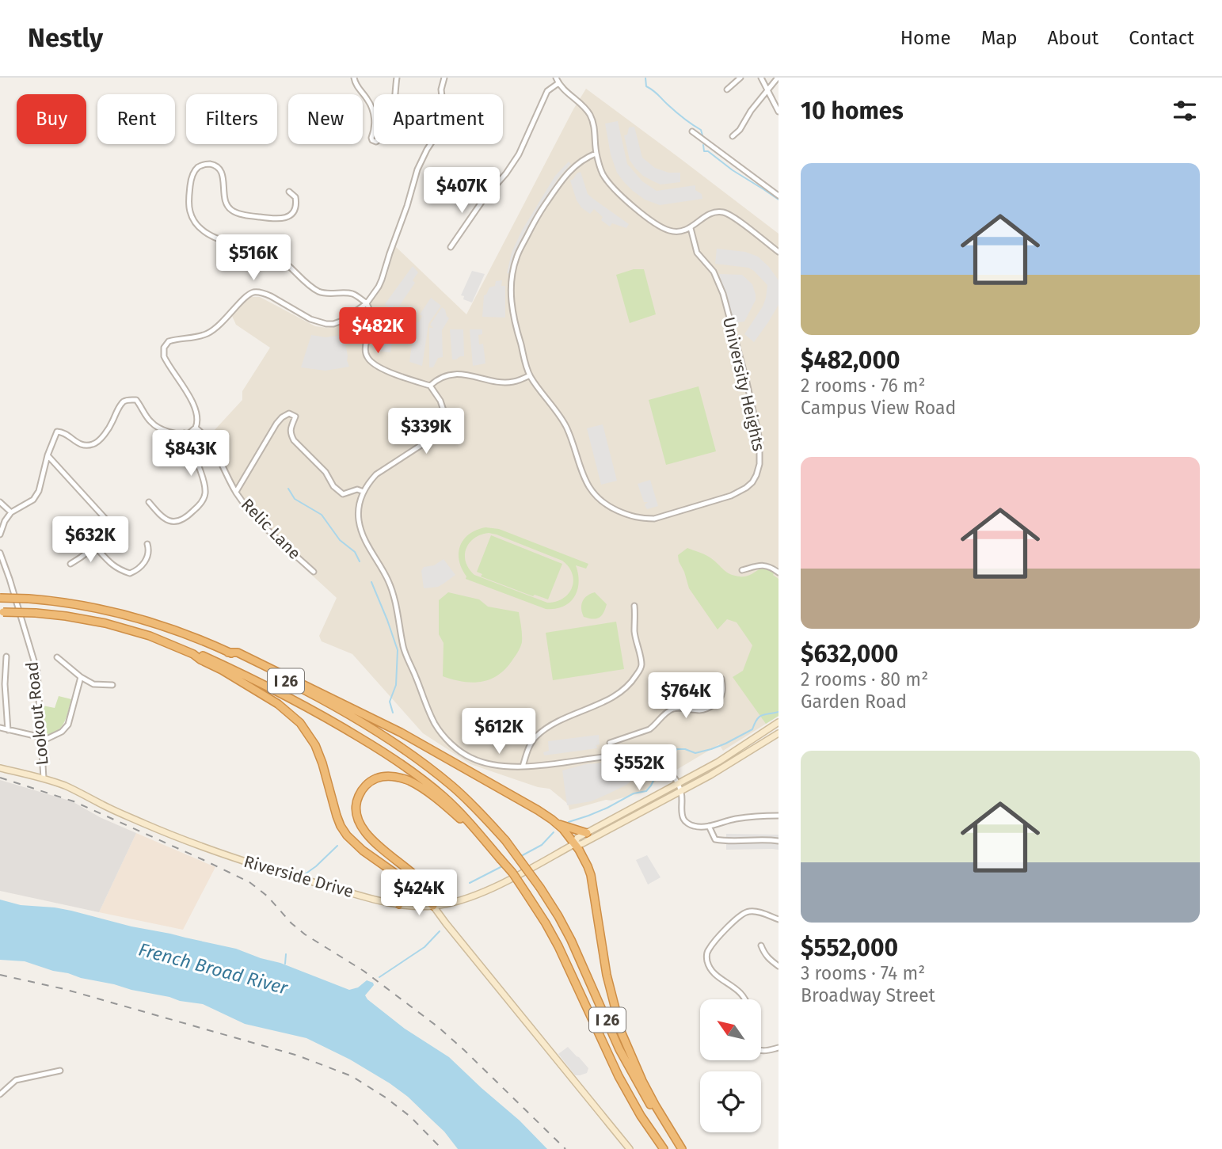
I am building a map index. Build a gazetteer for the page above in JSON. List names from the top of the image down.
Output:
{
  "streets": {
    "highway": ["I 26"],
    "main road": ["Riverside Drive"],
    "street": ["University Heights", "Relic Lane", "Lookout Road"]
  },
  "crossings": [
    ["Lookout Road", "Riverside Drive"]
  ],
  "water": ["French Broad River"],
  "north": "top left",
  "page": {
    "header": "Nestly",
    "nav": [
      "Home",
      "Map",
      "About",
      "Contact"
    ],
    "heading": "10 homes",
    "chip": [
      "Buy",
      "Rent",
      "Filters",
      "New",
      "Apartment"
    ],
    "list": [
      {
        "name": "$482,000",
        "note": "2 rooms · 76 m² · Campus View Road"
      },
      {
        "name": "$632,000",
        "note": "2 rooms · 80 m² · Garden Road"
      },
      {
        "name": "$552,000",
        "note": "3 rooms · 74 m² · Broadway Street"
      }
    ],
    "price": [
      "$407K",
      "$516K",
      "$482K",
      "$339K",
      "$843K",
      "$632K",
      "$764K",
      "$612K",
      "$552K",
      "$424K"
    ]
  }
}
